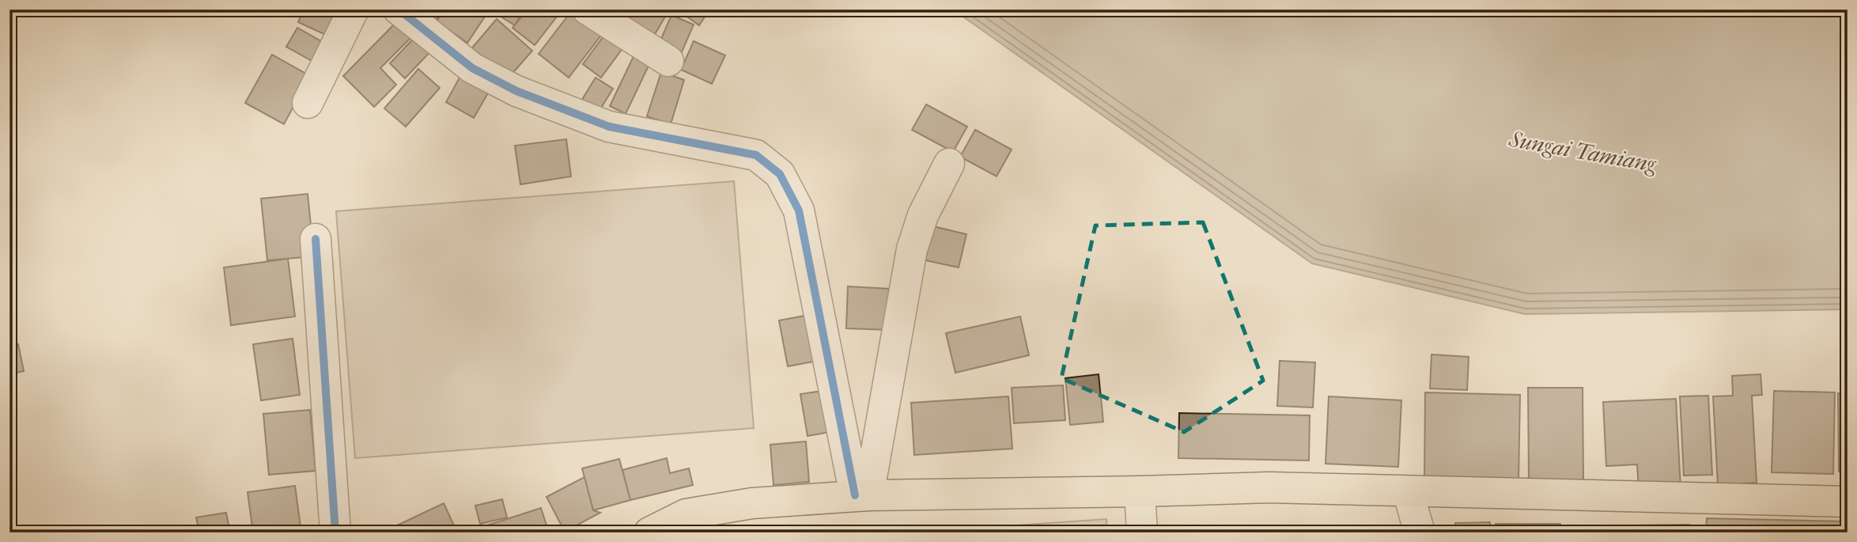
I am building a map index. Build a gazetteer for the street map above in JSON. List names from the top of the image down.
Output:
{
  "water": ["Sungai Tamiang"]
}
